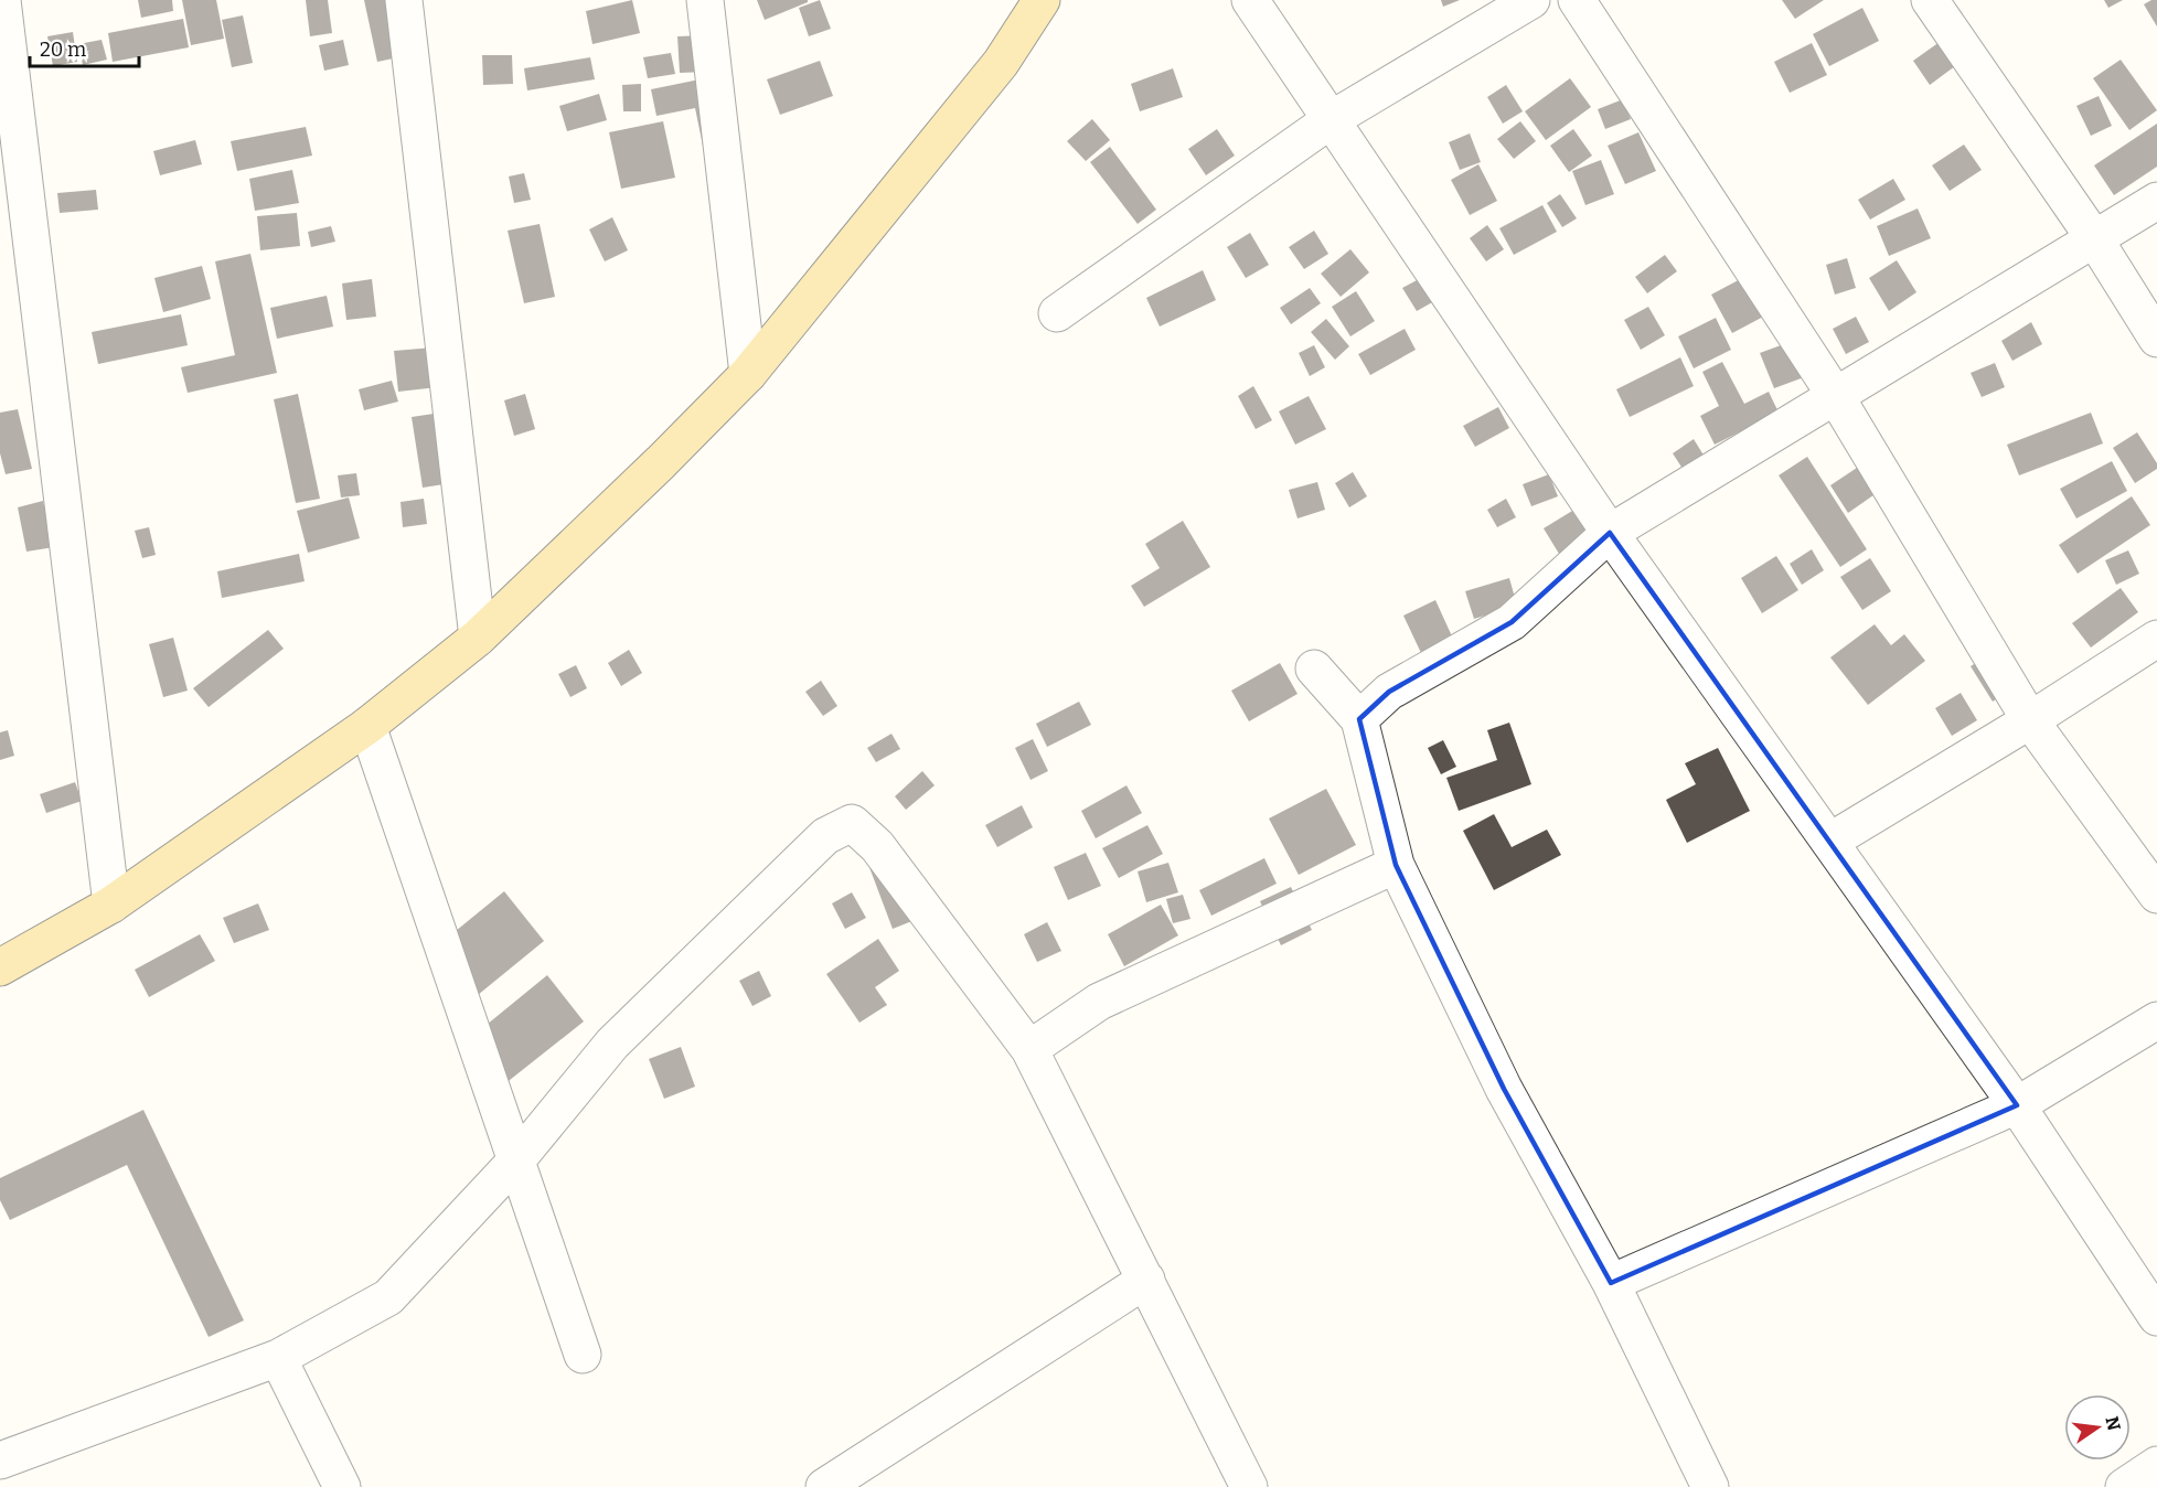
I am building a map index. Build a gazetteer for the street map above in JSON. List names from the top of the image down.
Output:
{
  "scale_bar": "20 m",
  "north": "right"
}
